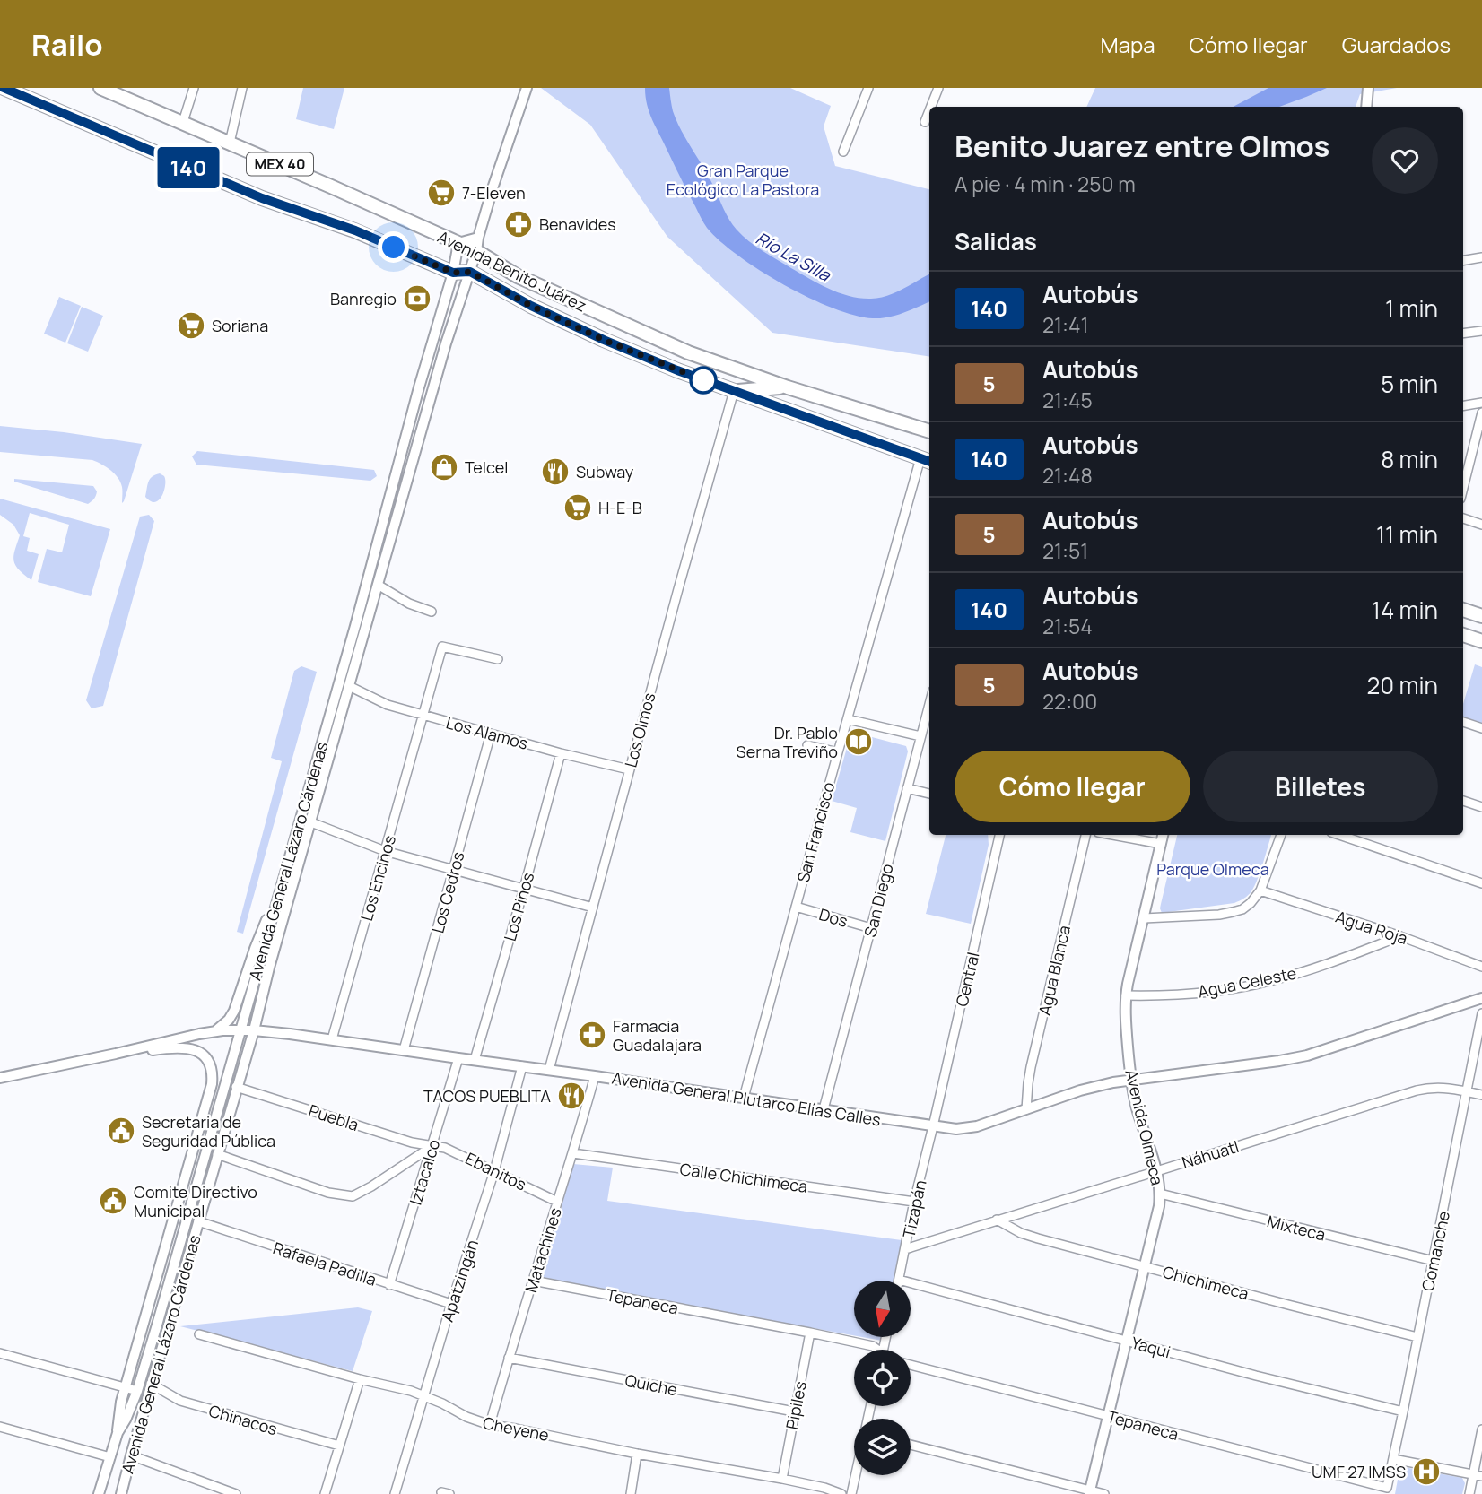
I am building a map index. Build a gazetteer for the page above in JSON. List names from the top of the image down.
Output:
{
  "streets": {
    "main road": ["MEX 40", "Avenida Benito Juárez"],
    "street": [
      "Los Olmos",
      "Los Alamos",
      "San Francisco",
      "Avenida General Lázaro Cárdenas",
      "Los Encinos",
      "Los Cedros",
      "San Diego",
      "Los Pinos",
      "Dos",
      "Agua Roja",
      "Agua Blanca",
      "Central",
      "Agua Celeste",
      "Avenida General Plutarco Elías Calles",
      "Puebla",
      "Avenida Olmeca",
      "Náhuatl",
      "Ebanitos",
      "Iztacalco",
      "Calle Chichimeca",
      "Tizapán",
      "Mixteca",
      "Matachines",
      "Comanche",
      "Rafaela Padilla",
      "Apatzingán",
      "Chichimeca",
      "Tepaneca",
      "Yaqui",
      "Quiche",
      "Pipiles",
      "Chinacos",
      "Cheyene"
    ]
  },
  "crossings": [
    ["Avenida Benito Juárez", "Los Olmos"],
    ["Avenida Benito Juárez", "San Francisco"],
    ["Avenida Benito Juárez", "Avenida General Lázaro Cárdenas"],
    ["Los Olmos", "Los Alamos"],
    ["Los Olmos", "Avenida General Plutarco Elías Calles"],
    ["Los Alamos", "Avenida General Lázaro Cárdenas"],
    ["Los Alamos", "Los Encinos"],
    ["Los Alamos", "Los Cedros"],
    ["Los Alamos", "Los Pinos"],
    ["San Francisco", "Dos"],
    ["San Francisco", "Avenida General Plutarco Elías Calles"],
    ["Avenida General Lázaro Cárdenas", "Avenida General Plutarco Elías Calles"],
    ["Avenida General Lázaro Cárdenas", "Puebla"],
    ["Avenida General Lázaro Cárdenas", "Rafaela Padilla"],
    ["Avenida General Lázaro Cárdenas", "Chinacos"],
    ["Los Encinos", "Avenida General Plutarco Elías Calles"],
    ["Los Cedros", "Avenida General Plutarco Elías Calles"],
    ["San Diego", "Dos"],
    ["San Diego", "Avenida General Plutarco Elías Calles"],
    ["Los Pinos", "Avenida General Plutarco Elías Calles"],
    ["Agua Roja", "Agua Celeste"],
    ["Agua Blanca", "Avenida General Plutarco Elías Calles"],
    ["Central", "Avenida General Plutarco Elías Calles"],
    ["Central", "Tizapán"],
    ["Agua Celeste", "Avenida Olmeca"],
    ["Avenida General Plutarco Elías Calles", "Avenida Olmeca"],
    ["Avenida General Plutarco Elías Calles", "Iztacalco"],
    ["Avenida General Plutarco Elías Calles", "Tizapán"],
    ["Avenida General Plutarco Elías Calles", "Matachines"],
    ["Avenida General Plutarco Elías Calles", "Apatzingán"],
    ["Puebla", "Ebanitos"],
    ["Puebla", "Iztacalco"],
    ["Avenida Olmeca", "Náhuatl"],
    ["Avenida Olmeca", "Mixteca"],
    ["Avenida Olmeca", "Chichimeca"],
    ["Avenida Olmeca", "Tepaneca"],
    ["Avenida Olmeca", "Yaqui"],
    ["Náhuatl", "Tizapán"],
    ["Náhuatl", "Comanche"],
    ["Náhuatl", "Chichimeca"],
    ["Ebanitos", "Iztacalco"],
    ["Ebanitos", "Matachines"],
    ["Ebanitos", "Apatzingán"],
    ["Iztacalco", "Rafaela Padilla"],
    ["Calle Chichimeca", "Tizapán"],
    ["Calle Chichimeca", "Matachines"],
    ["Tizapán", "Yaqui"],
    ["Mixteca", "Comanche"],
    ["Matachines", "Tepaneca"],
    ["Matachines", "Quiche"],
    ["Matachines", "Cheyene"],
    ["Comanche", "Chichimeca"],
    ["Comanche", "Tepaneca"],
    ["Comanche", "Yaqui"],
    ["Rafaela Padilla", "Apatzingán"],
    ["Apatzingán", "Cheyene"],
    ["Tepaneca", "Pipiles"],
    ["Quiche", "Pipiles"],
    ["Pipiles", "Cheyene"]
  ],
  "water": ["Río La Silla"],
  "parks": ["Gran Parque Ecológico La Pastora", "Parque Olmeca"],
  "places": {
    "supermarket": ["7-Eleven", "Soriana", "H-E-B"],
    "pharmacy": ["Benavides", "Farmacia Guadalajara"],
    "bank": ["Banregio"],
    "shop": ["Telcel"],
    "restaurant": ["Subway", "TACOS PUEBLITA"],
    "library": ["Dr. Pablo Serna Treviño"],
    "public building": ["Secretaria de Seguridad Pública", "Comite Directivo Municipal"],
    "hospital": ["UMF 27 IMSS"]
  },
  "lines": ["bus line 140"],
  "north": "bottom",
  "page": {
    "header": "Railo",
    "nav": ["Mapa", "Cómo llegar", "Guardados"],
    "on_map": "140",
    "heading": [
      ["Benito Juarez entre Olmos", "A pie · 4 min · 250 m"],
      "Salidas"
    ],
    "list": [
      {
        "mark": "140",
        "name": "Autobús",
        "note": "21:41",
        "value": "1 min"
      },
      {
        "mark": "5",
        "name": "Autobús",
        "note": "21:45",
        "value": "5 min"
      },
      {
        "mark": "140",
        "name": "Autobús",
        "note": "21:48",
        "value": "8 min"
      },
      {
        "mark": "5",
        "name": "Autobús",
        "note": "21:51",
        "value": "11 min"
      },
      {
        "mark": "140",
        "name": "Autobús",
        "note": "21:54",
        "value": "14 min"
      },
      {
        "mark": "5",
        "name": "Autobús",
        "note": "22:00",
        "value": "20 min"
      }
    ],
    "buttons": ["Cómo llegar", "Billetes"]
  }
}
